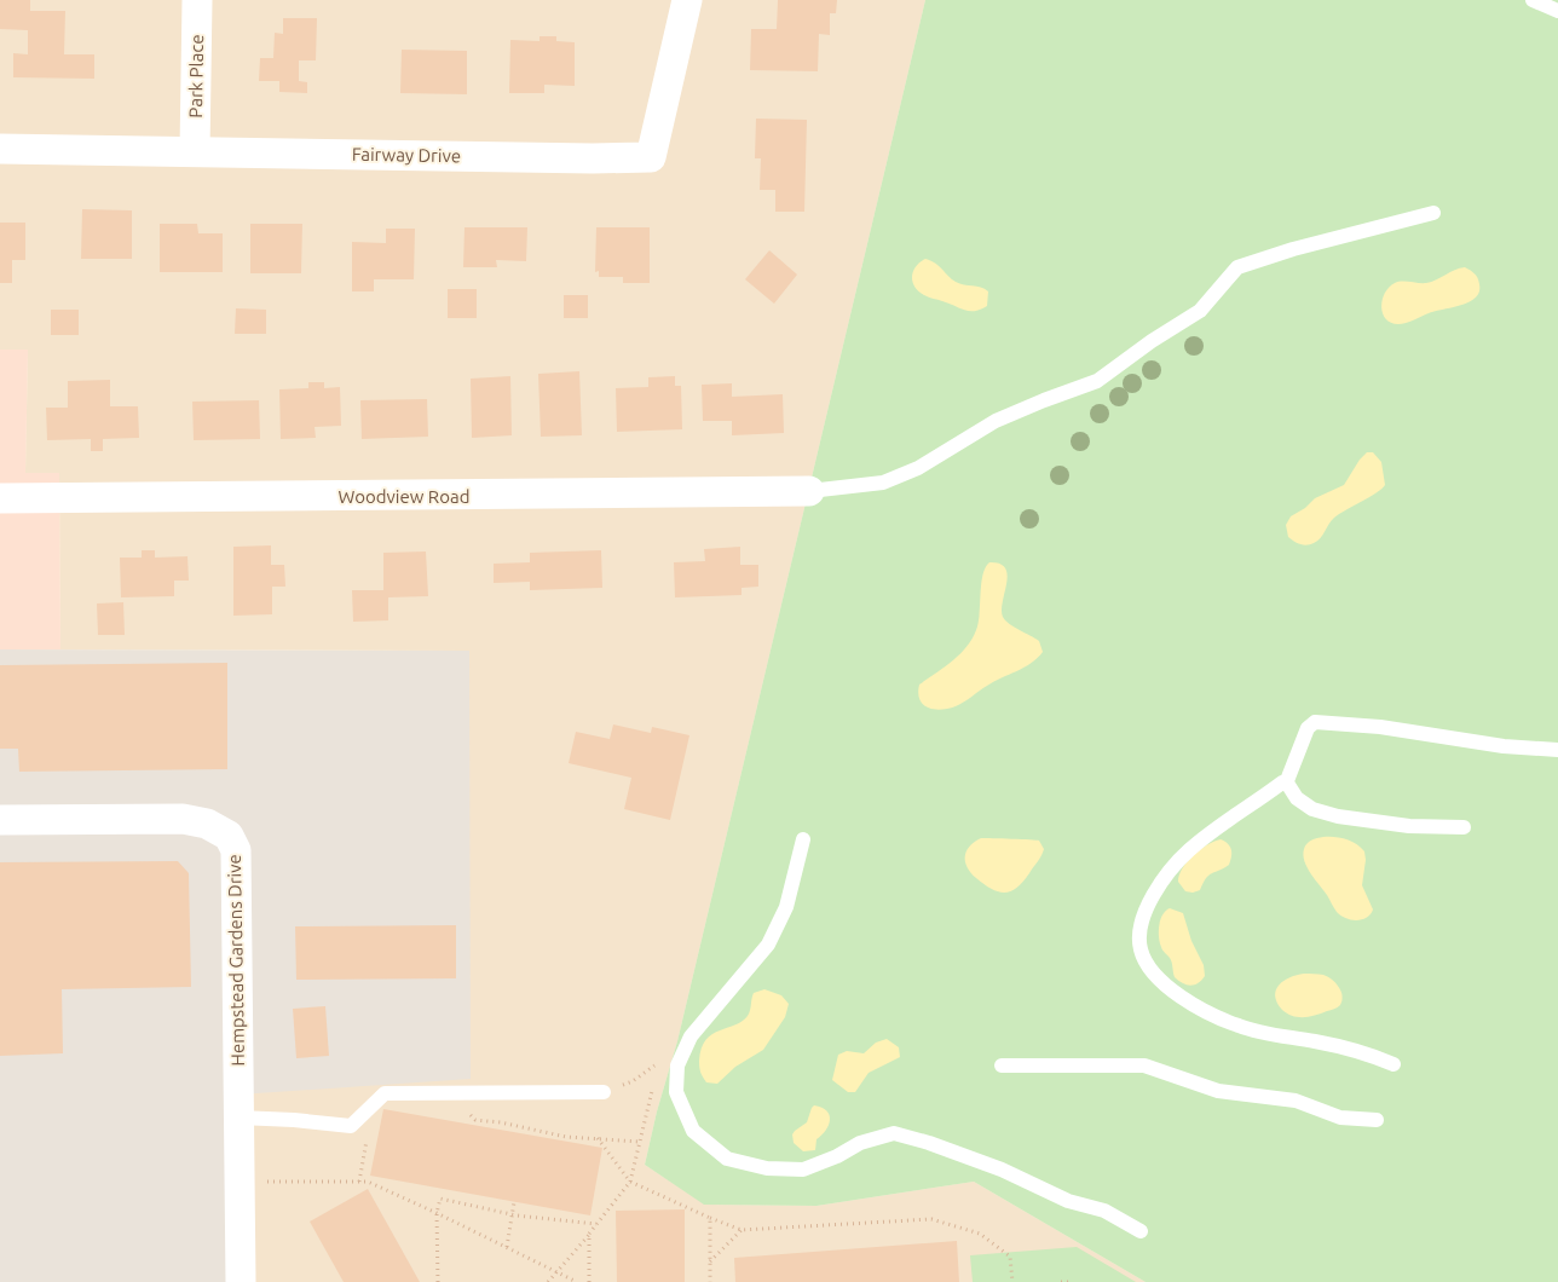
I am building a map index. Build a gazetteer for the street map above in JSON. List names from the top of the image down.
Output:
{
  "streets": {
    "street": [
      "Park Place",
      "Fairway Drive",
      "Woodview Road",
      "Hempstead Gardens Drive"
    ]
  },
  "crossings": [
    ["Park Place", "Fairway Drive"]
  ]
}
